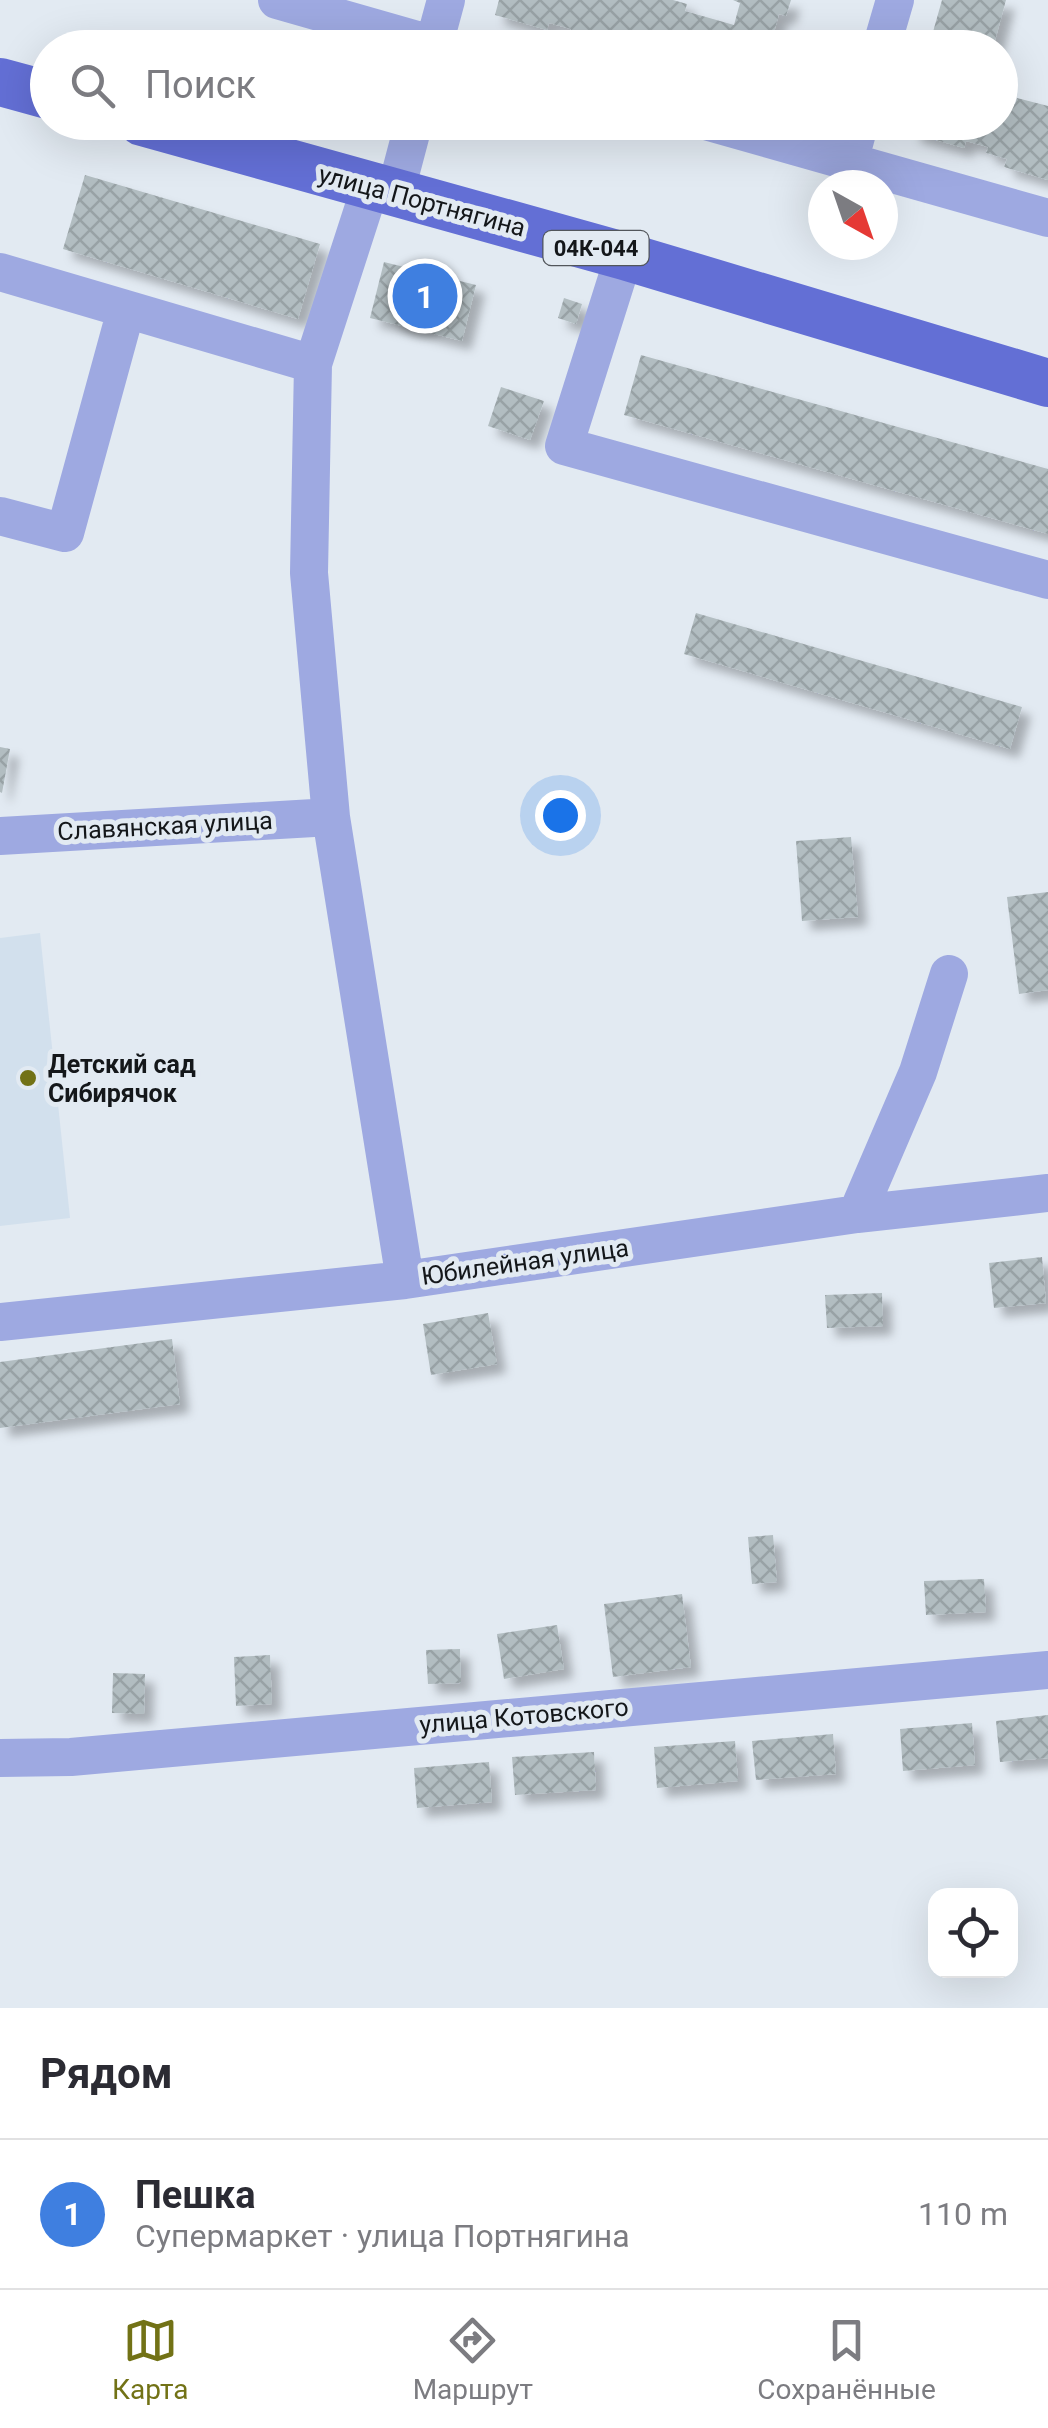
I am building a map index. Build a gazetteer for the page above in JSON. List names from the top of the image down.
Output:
{
  "streets": {
    "main road": ["улица Портнягина", "04К-044"],
    "street": ["Славянская улица", "Юбилейная улица", "улица Котовского"]
  },
  "places": ["Детский сад Сибирячок"],
  "north": "bottom right",
  "page": {
    "search": "Поиск",
    "pins": "1",
    "heading": "Рядом",
    "list": [
      {
        "mark": "1",
        "name": "Пешка",
        "note": "Супермаркет · улица Портнягина",
        "value": "110 m"
      }
    ],
    "nav": ["Карта", "Маршрут", "Сохранённые"]
  }
}
